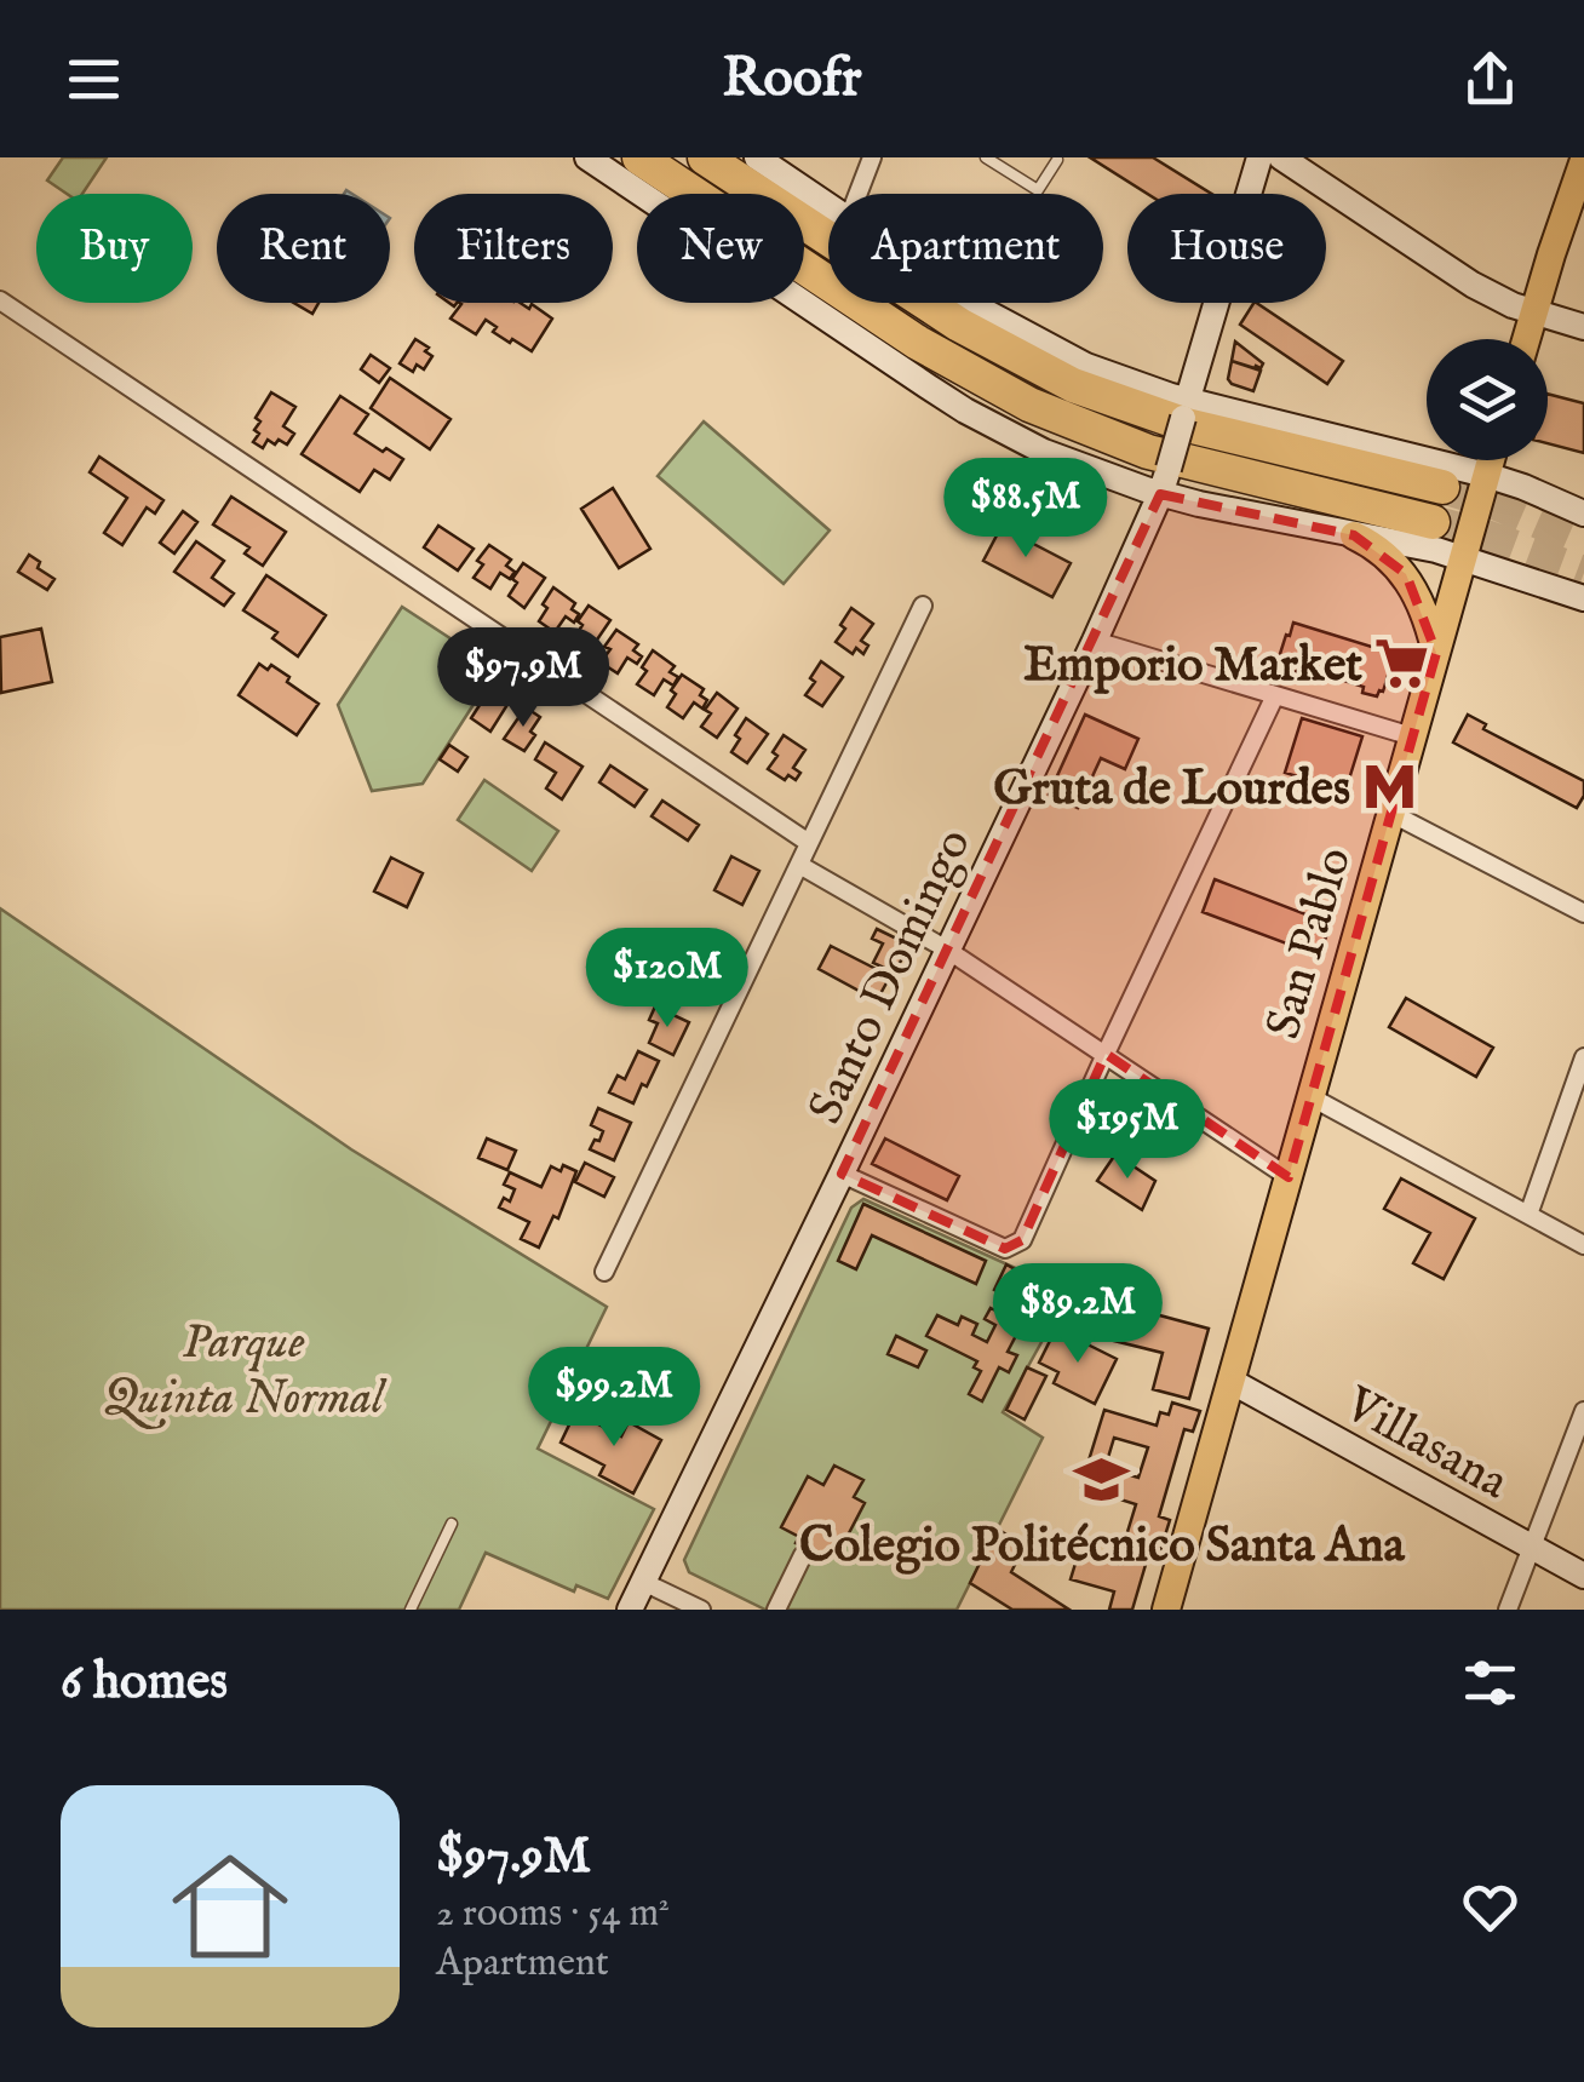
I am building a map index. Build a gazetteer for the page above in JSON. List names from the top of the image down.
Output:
{
  "streets": {
    "main road": ["San Pablo"],
    "street": ["Santo Domingo", "Villasana"]
  },
  "crossings": [
    ["San Pablo", "Villasana"]
  ],
  "parks": ["Parque Quinta Normal"],
  "places": {
    "supermarket": ["Emporio Market"],
    "metro station": ["Gruta de Lourdes"],
    "school or university": ["Colegio Politécnico Santa Ana"]
  },
  "page": {
    "header": "Roofr",
    "chip": [
      "Buy",
      "Rent",
      "Filters",
      "New",
      "Apartment",
      "House"
    ],
    "price": [
      "$88.5M",
      "$97.9M",
      "$120M",
      "$195M",
      "$89.2M",
      "$99.2M"
    ],
    "heading": "6 homes",
    "list": [
      {
        "name": "$97.9M",
        "note": "2 rooms · 54 m² · Apartment"
      }
    ]
  }
}
